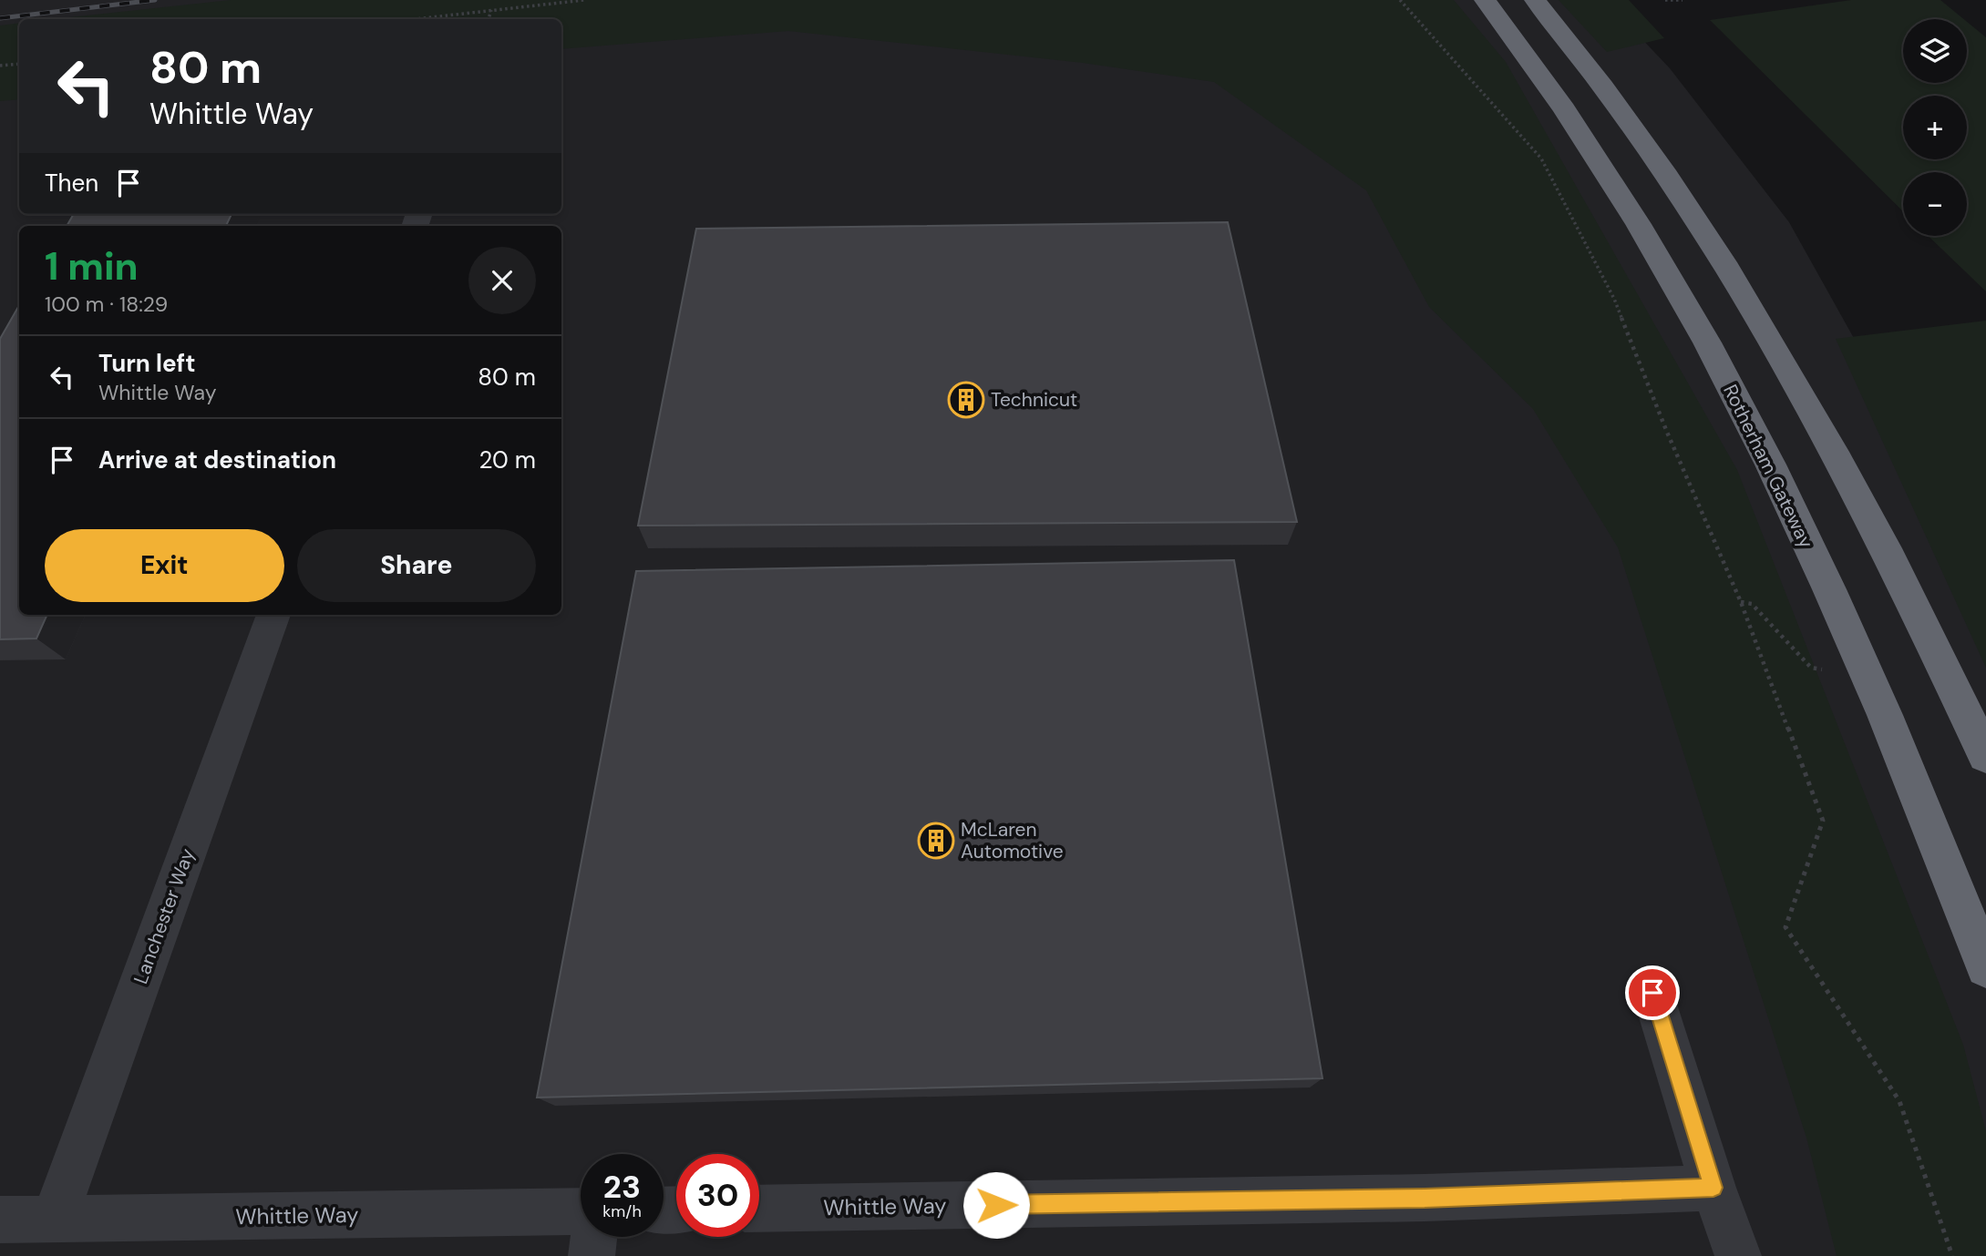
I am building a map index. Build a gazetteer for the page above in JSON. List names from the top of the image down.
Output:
{
  "streets": {
    "highway": ["Rotherham Gateway"],
    "street": ["Lanchester Way", "Whittle Way"]
  },
  "crossings": [
    ["Lanchester Way", "Whittle Way"]
  ],
  "places": {
    "building": ["Technicut", "McLaren Automotive"]
  },
  "page": {
    "map_buttons": ["+", "−"],
    "turn": ["80 m", "Whittle Way"],
    "then": "Then",
    "heading": ["1 min", "100 m · 18:29"],
    "list": [
      {
        "name": "Turn left",
        "note": "Whittle Way",
        "value": "80 m"
      },
      {
        "name": "Arrive at destination",
        "value": "20 m"
      }
    ],
    "buttons": ["Exit", "Share"],
    "speed": "23 km/h",
    "limit": "30"
  }
}
